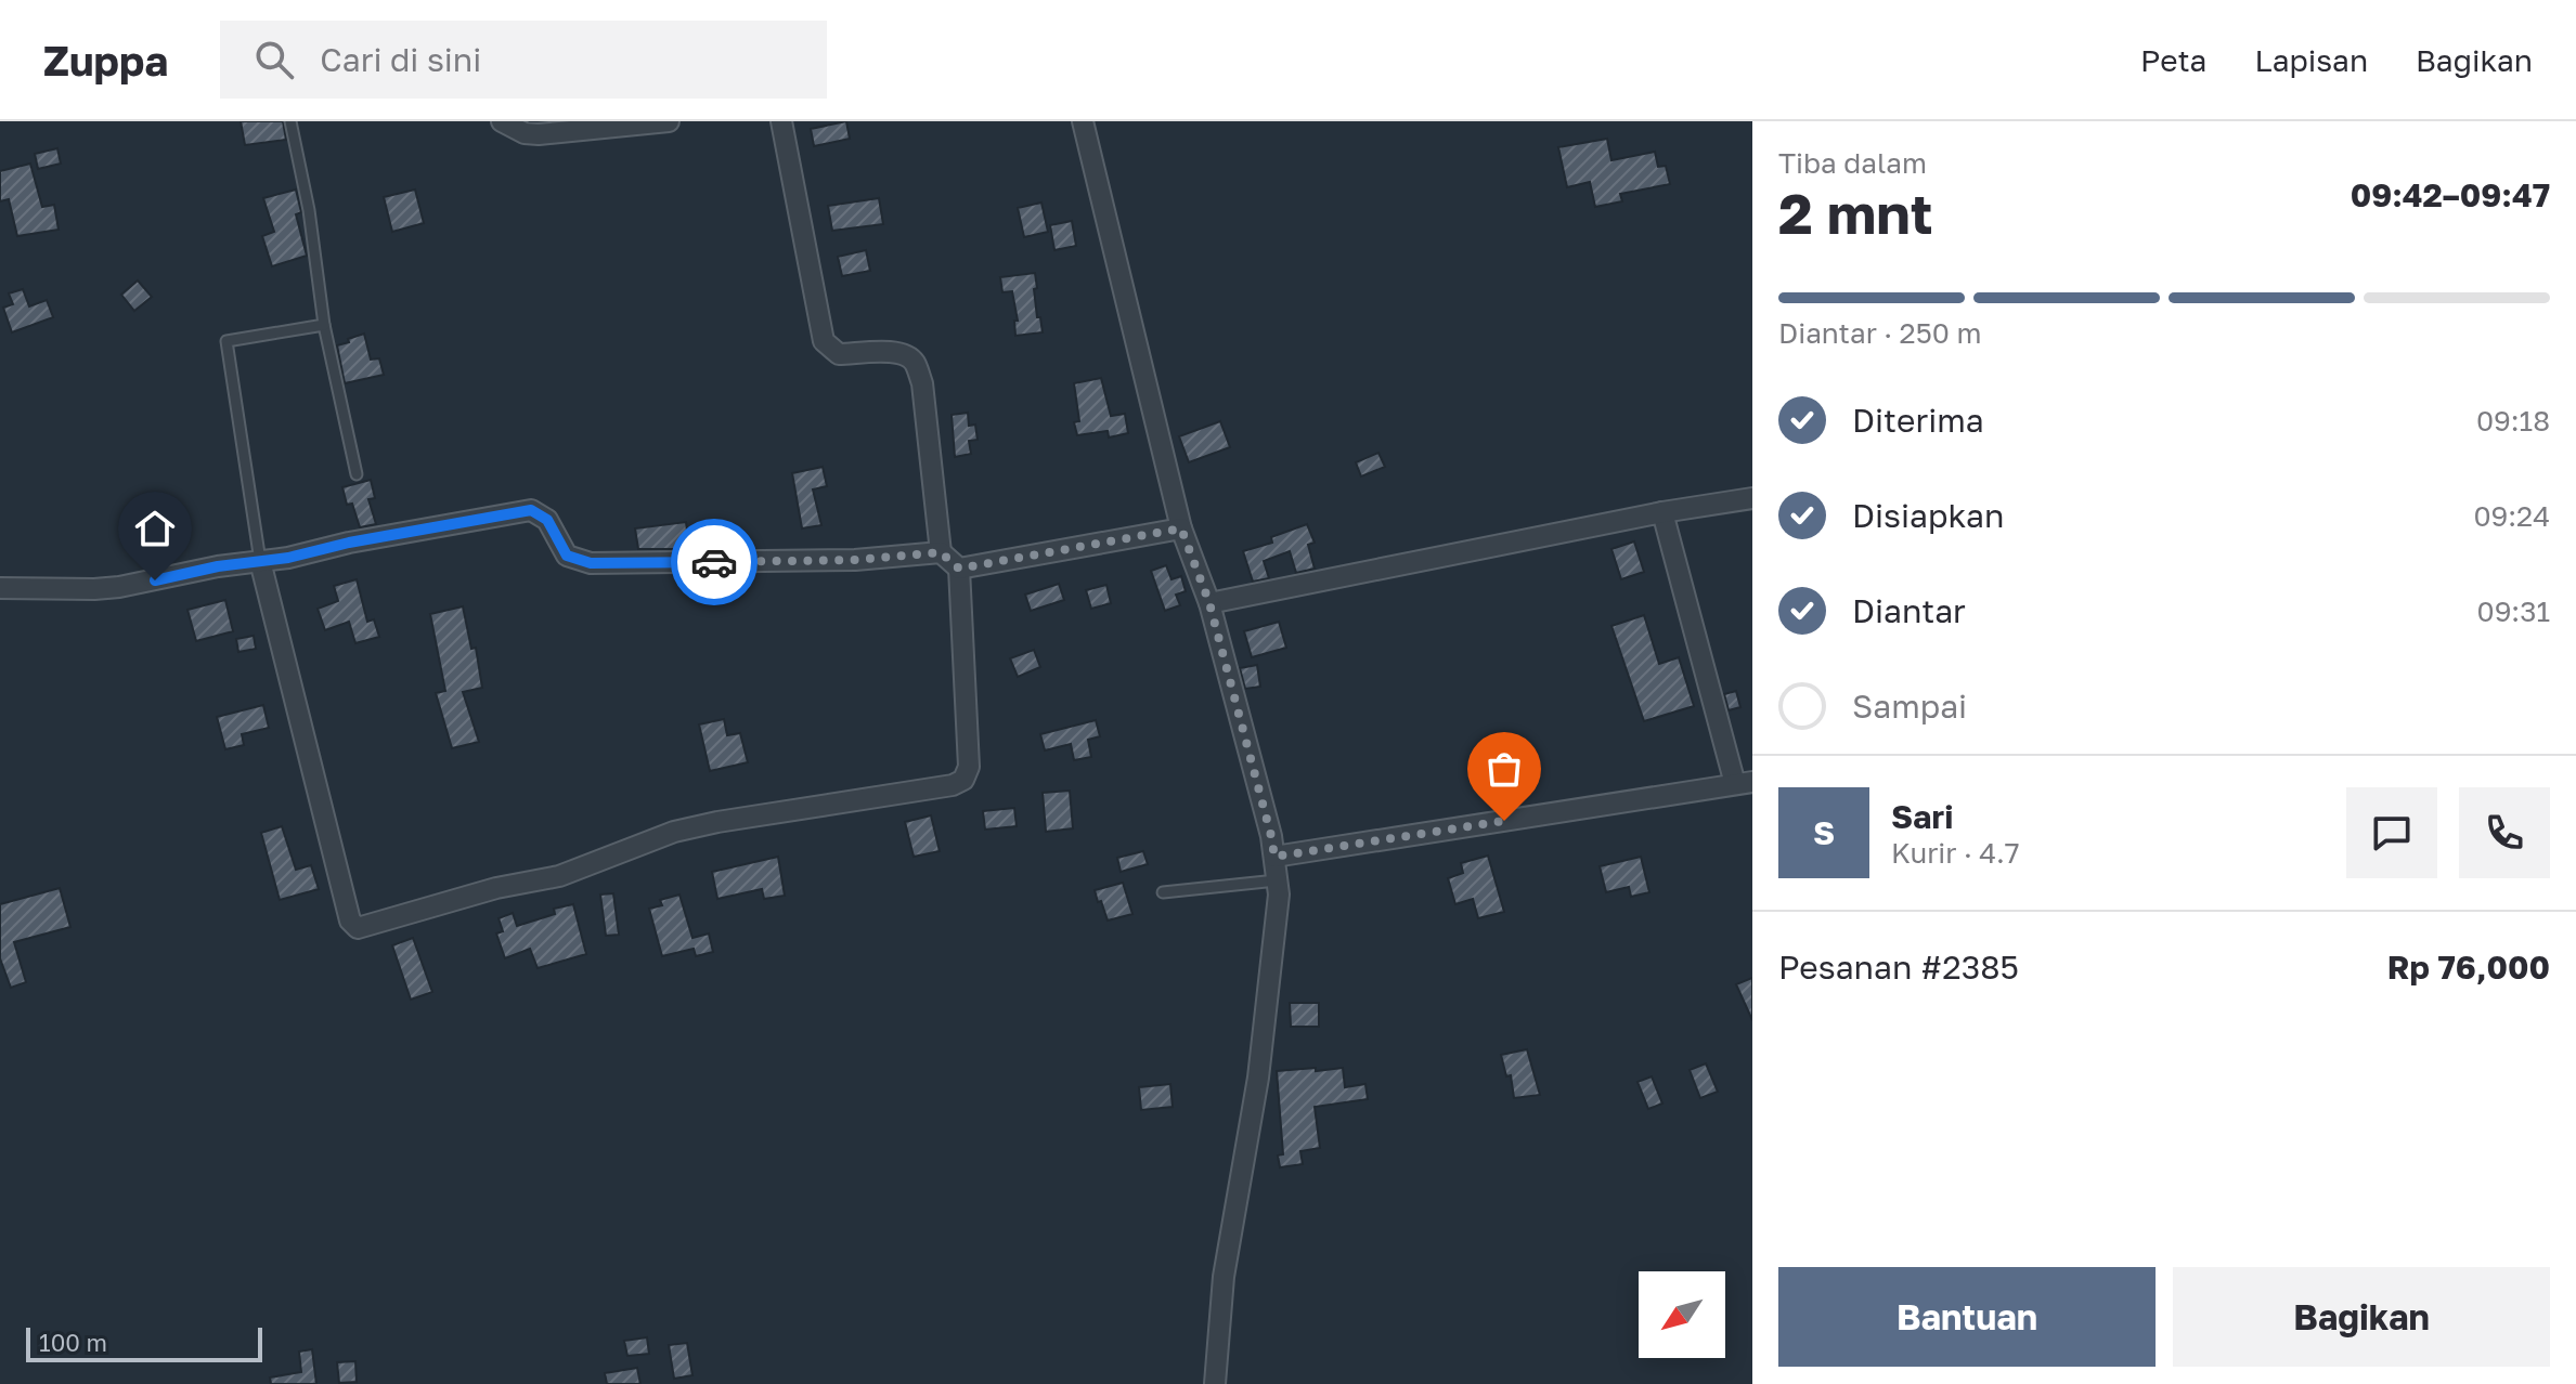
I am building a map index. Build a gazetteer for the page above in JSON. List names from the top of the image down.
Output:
{
  "scale_bar": "100 m",
  "north": "bottom left",
  "page": {
    "header": "Zuppa",
    "search": "Cari di sini",
    "nav": ["Peta", "Lapisan", "Bagikan"],
    "heading": ["2 mnt", "Tiba dalam", "09:42–09:47"],
    "panel": [
      "Sari",
      "Kurir · 4.7",
      "Pesanan #2385",
      "Rp 76,000"
    ],
    "bar": "Diantar · 250 m",
    "list": [
      ["Diterima", "09:18"],
      ["Disiapkan", "09:24"],
      ["Diantar", "09:31"],
      "Sampai"
    ],
    "round": "S",
    "buttons": ["Bantuan", "Bagikan"],
    "scale": "100 m"
  }
}
